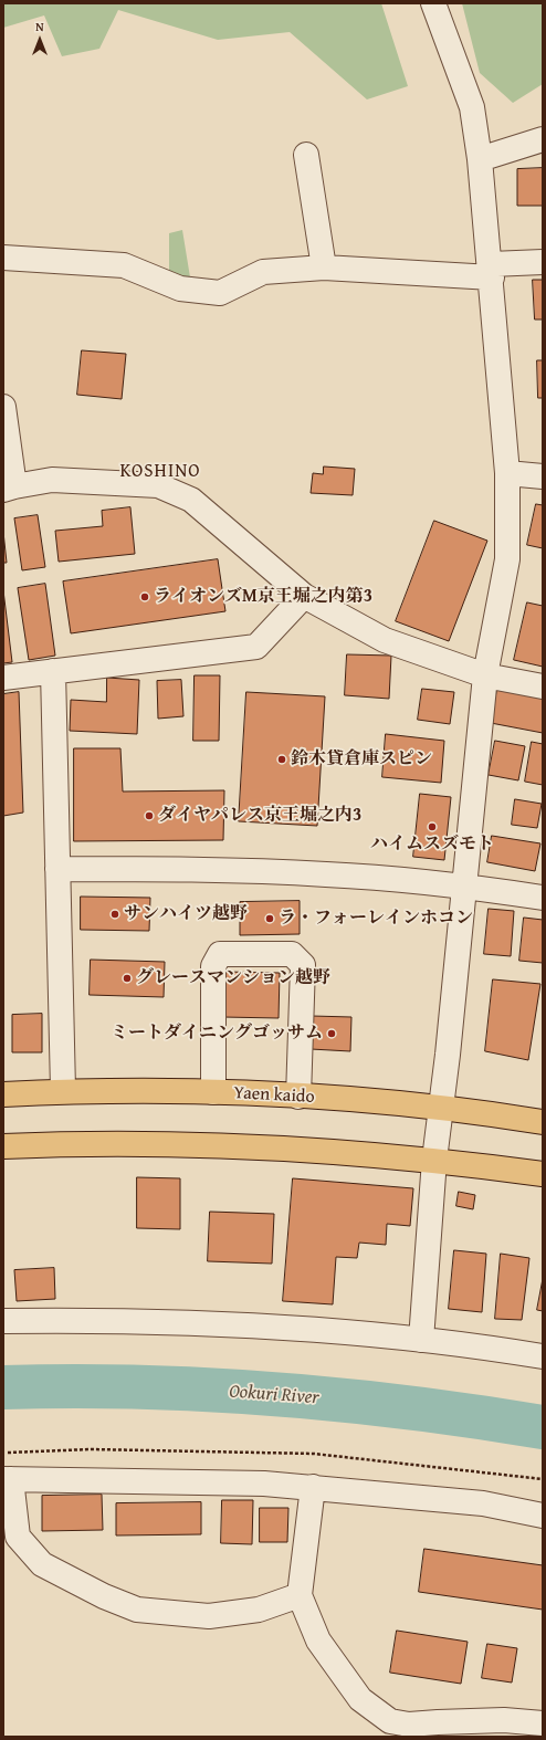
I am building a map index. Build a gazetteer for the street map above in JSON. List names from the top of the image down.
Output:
{
  "streets": {
    "main road": ["Yaen kaido"]
  },
  "districts": ["KOSHINO"],
  "water": ["Ookuri River"],
  "places": [
    "ライオンズM京王堀之内第3",
    "鈴木貸倉庫スピン",
    "ダイヤパレス京王堀之内3",
    "ハイムスズモト",
    "サンハイツ越野",
    "ラ・フォーレインホコン",
    "グレースマンション越野",
    "ミートダイニングゴッサム"
  ],
  "north": "top"
}
